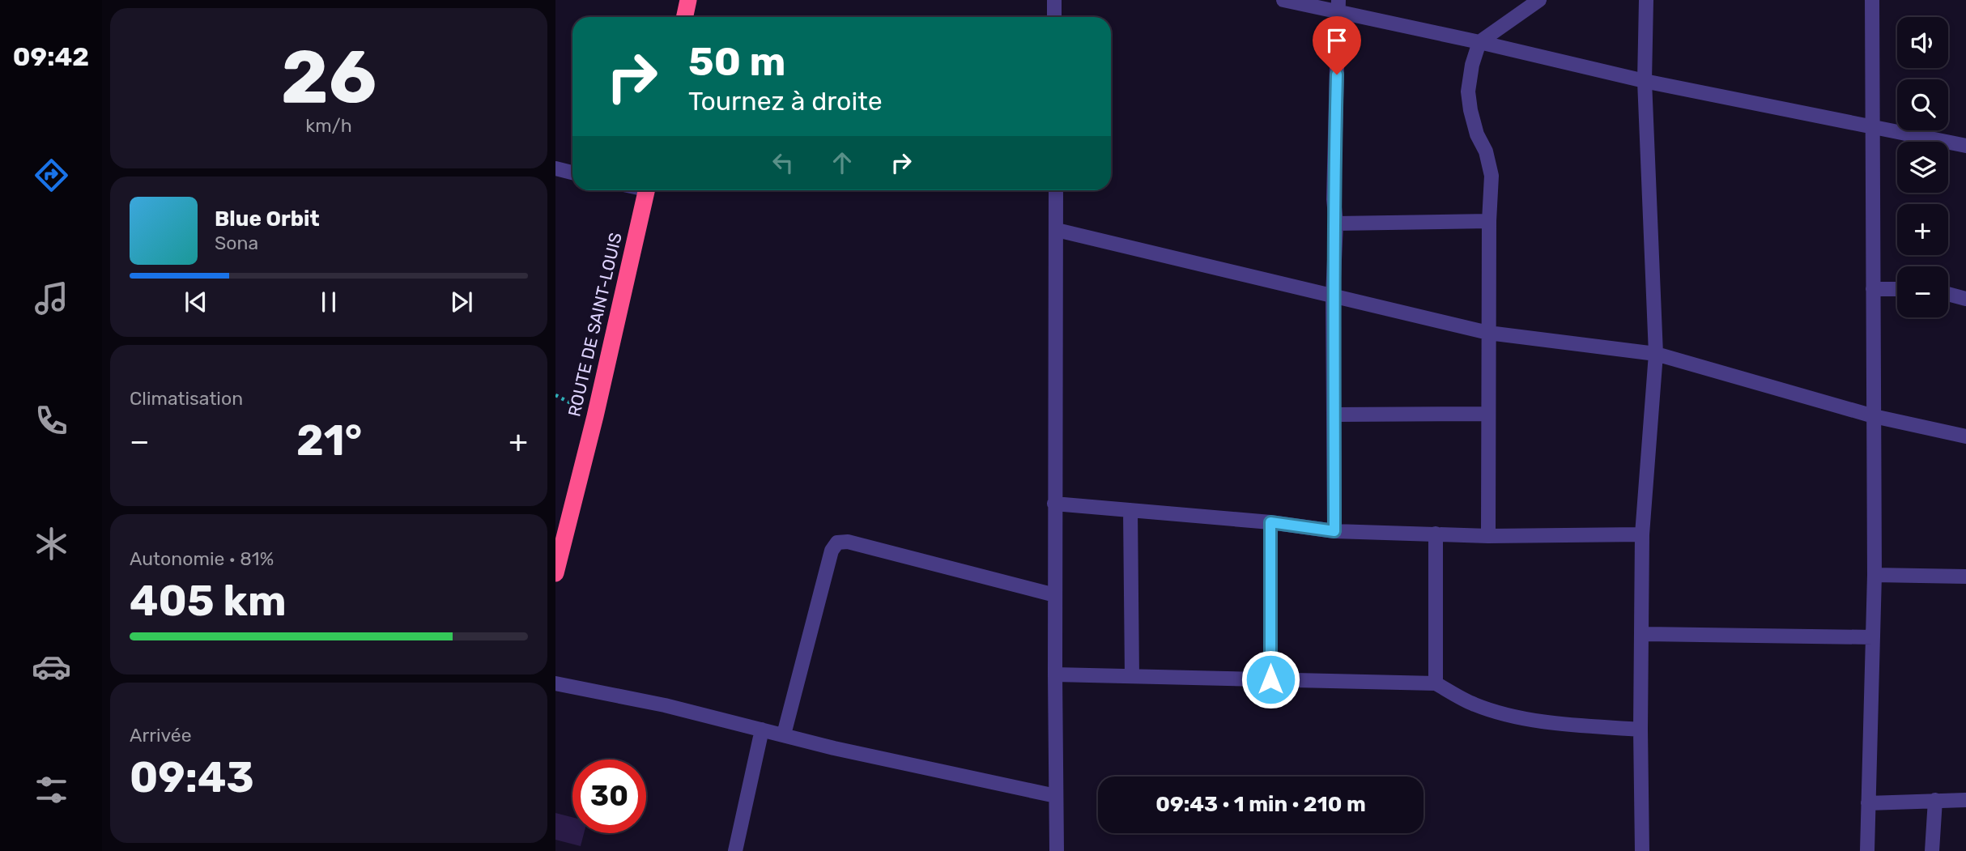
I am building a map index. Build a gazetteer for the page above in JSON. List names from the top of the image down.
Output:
{
  "streets": {
    "highway": ["ROUTE DE SAINT-LOUIS"]
  },
  "page": {
    "tabs": "09:42",
    "tile": [
      ["26", "km/h"],
      "Climatisation",
      ["Autonomie · 81%", "405 km"],
      ["Arrivée", "09:43"]
    ],
    "map_buttons": ["+", "−"],
    "turn": ["50 m", "Tournez à droite"],
    "song": ["Blue Orbit", "Sona"],
    "heat": ["−", "21°", "+"],
    "limit": "30",
    "trip": "09:43 · 1 min · 210 m"
  }
}
